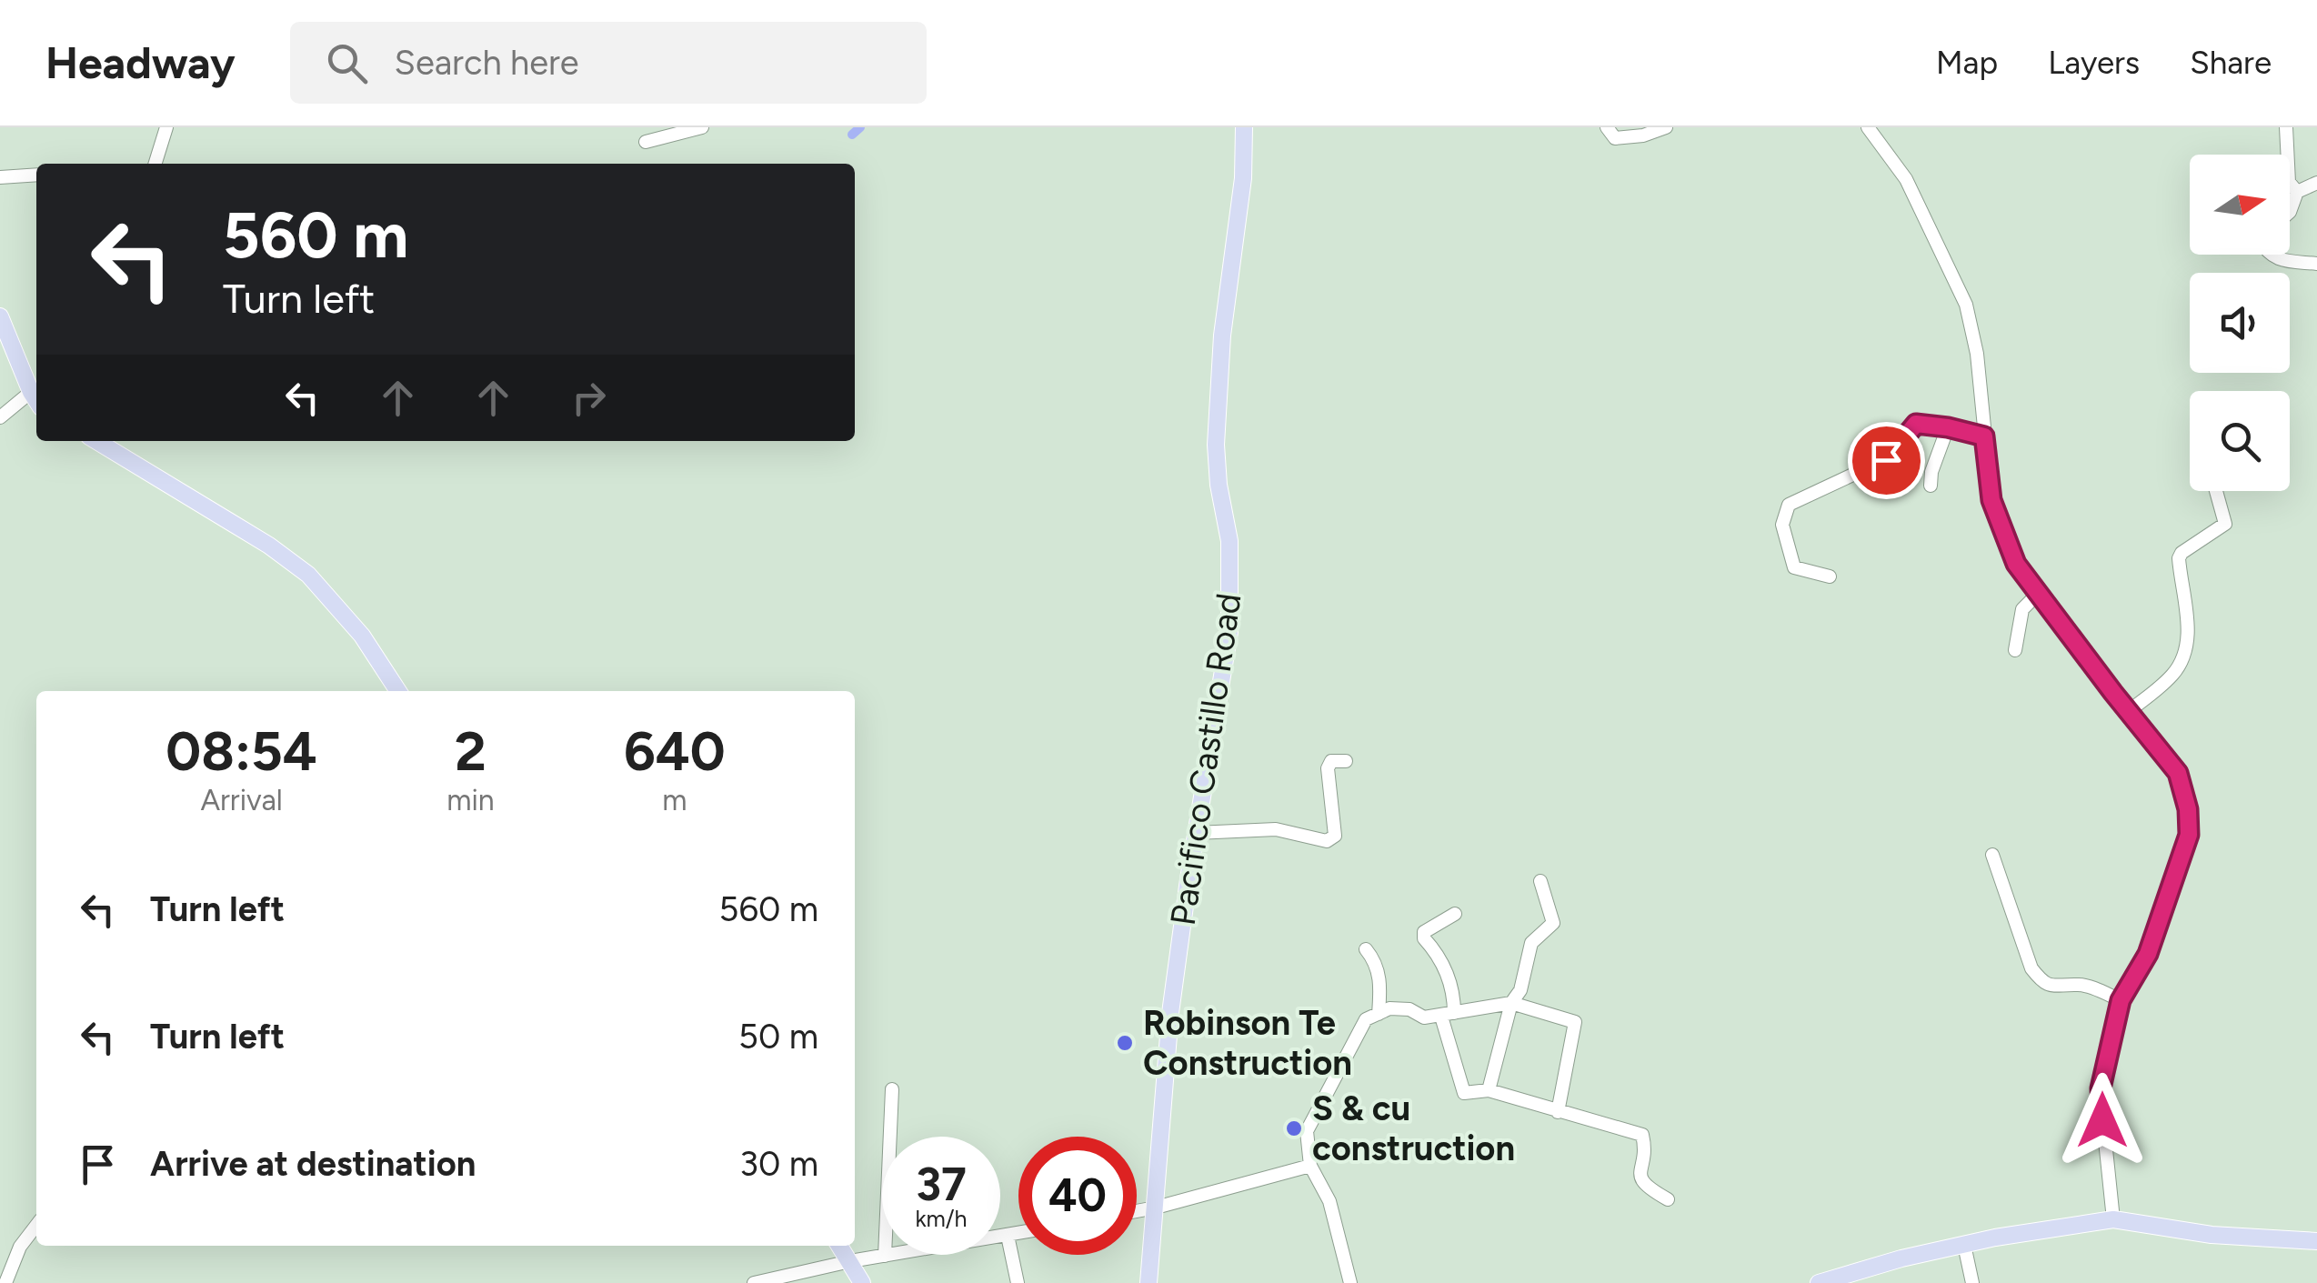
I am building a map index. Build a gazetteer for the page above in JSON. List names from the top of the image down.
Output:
{
  "streets": {
    "main road": ["Pacifico Castillo Road"]
  },
  "places": ["Robinson Te Construction", "S & cu construction"],
  "north": "right",
  "page": {
    "header": "Headway",
    "search": "Search here",
    "nav": ["Map", "Layers", "Share"],
    "turn": ["560 m", "Turn left"],
    "eta": [
      "08:54",
      "Arrival",
      "2",
      "min",
      "640",
      "m"
    ],
    "list": [
      {
        "name": "Turn left",
        "value": "560 m"
      },
      {
        "name": "Turn left",
        "value": "50 m"
      },
      {
        "name": "Arrive at destination",
        "value": "30 m"
      }
    ],
    "speed": "37 km/h",
    "limit": "40"
  }
}
